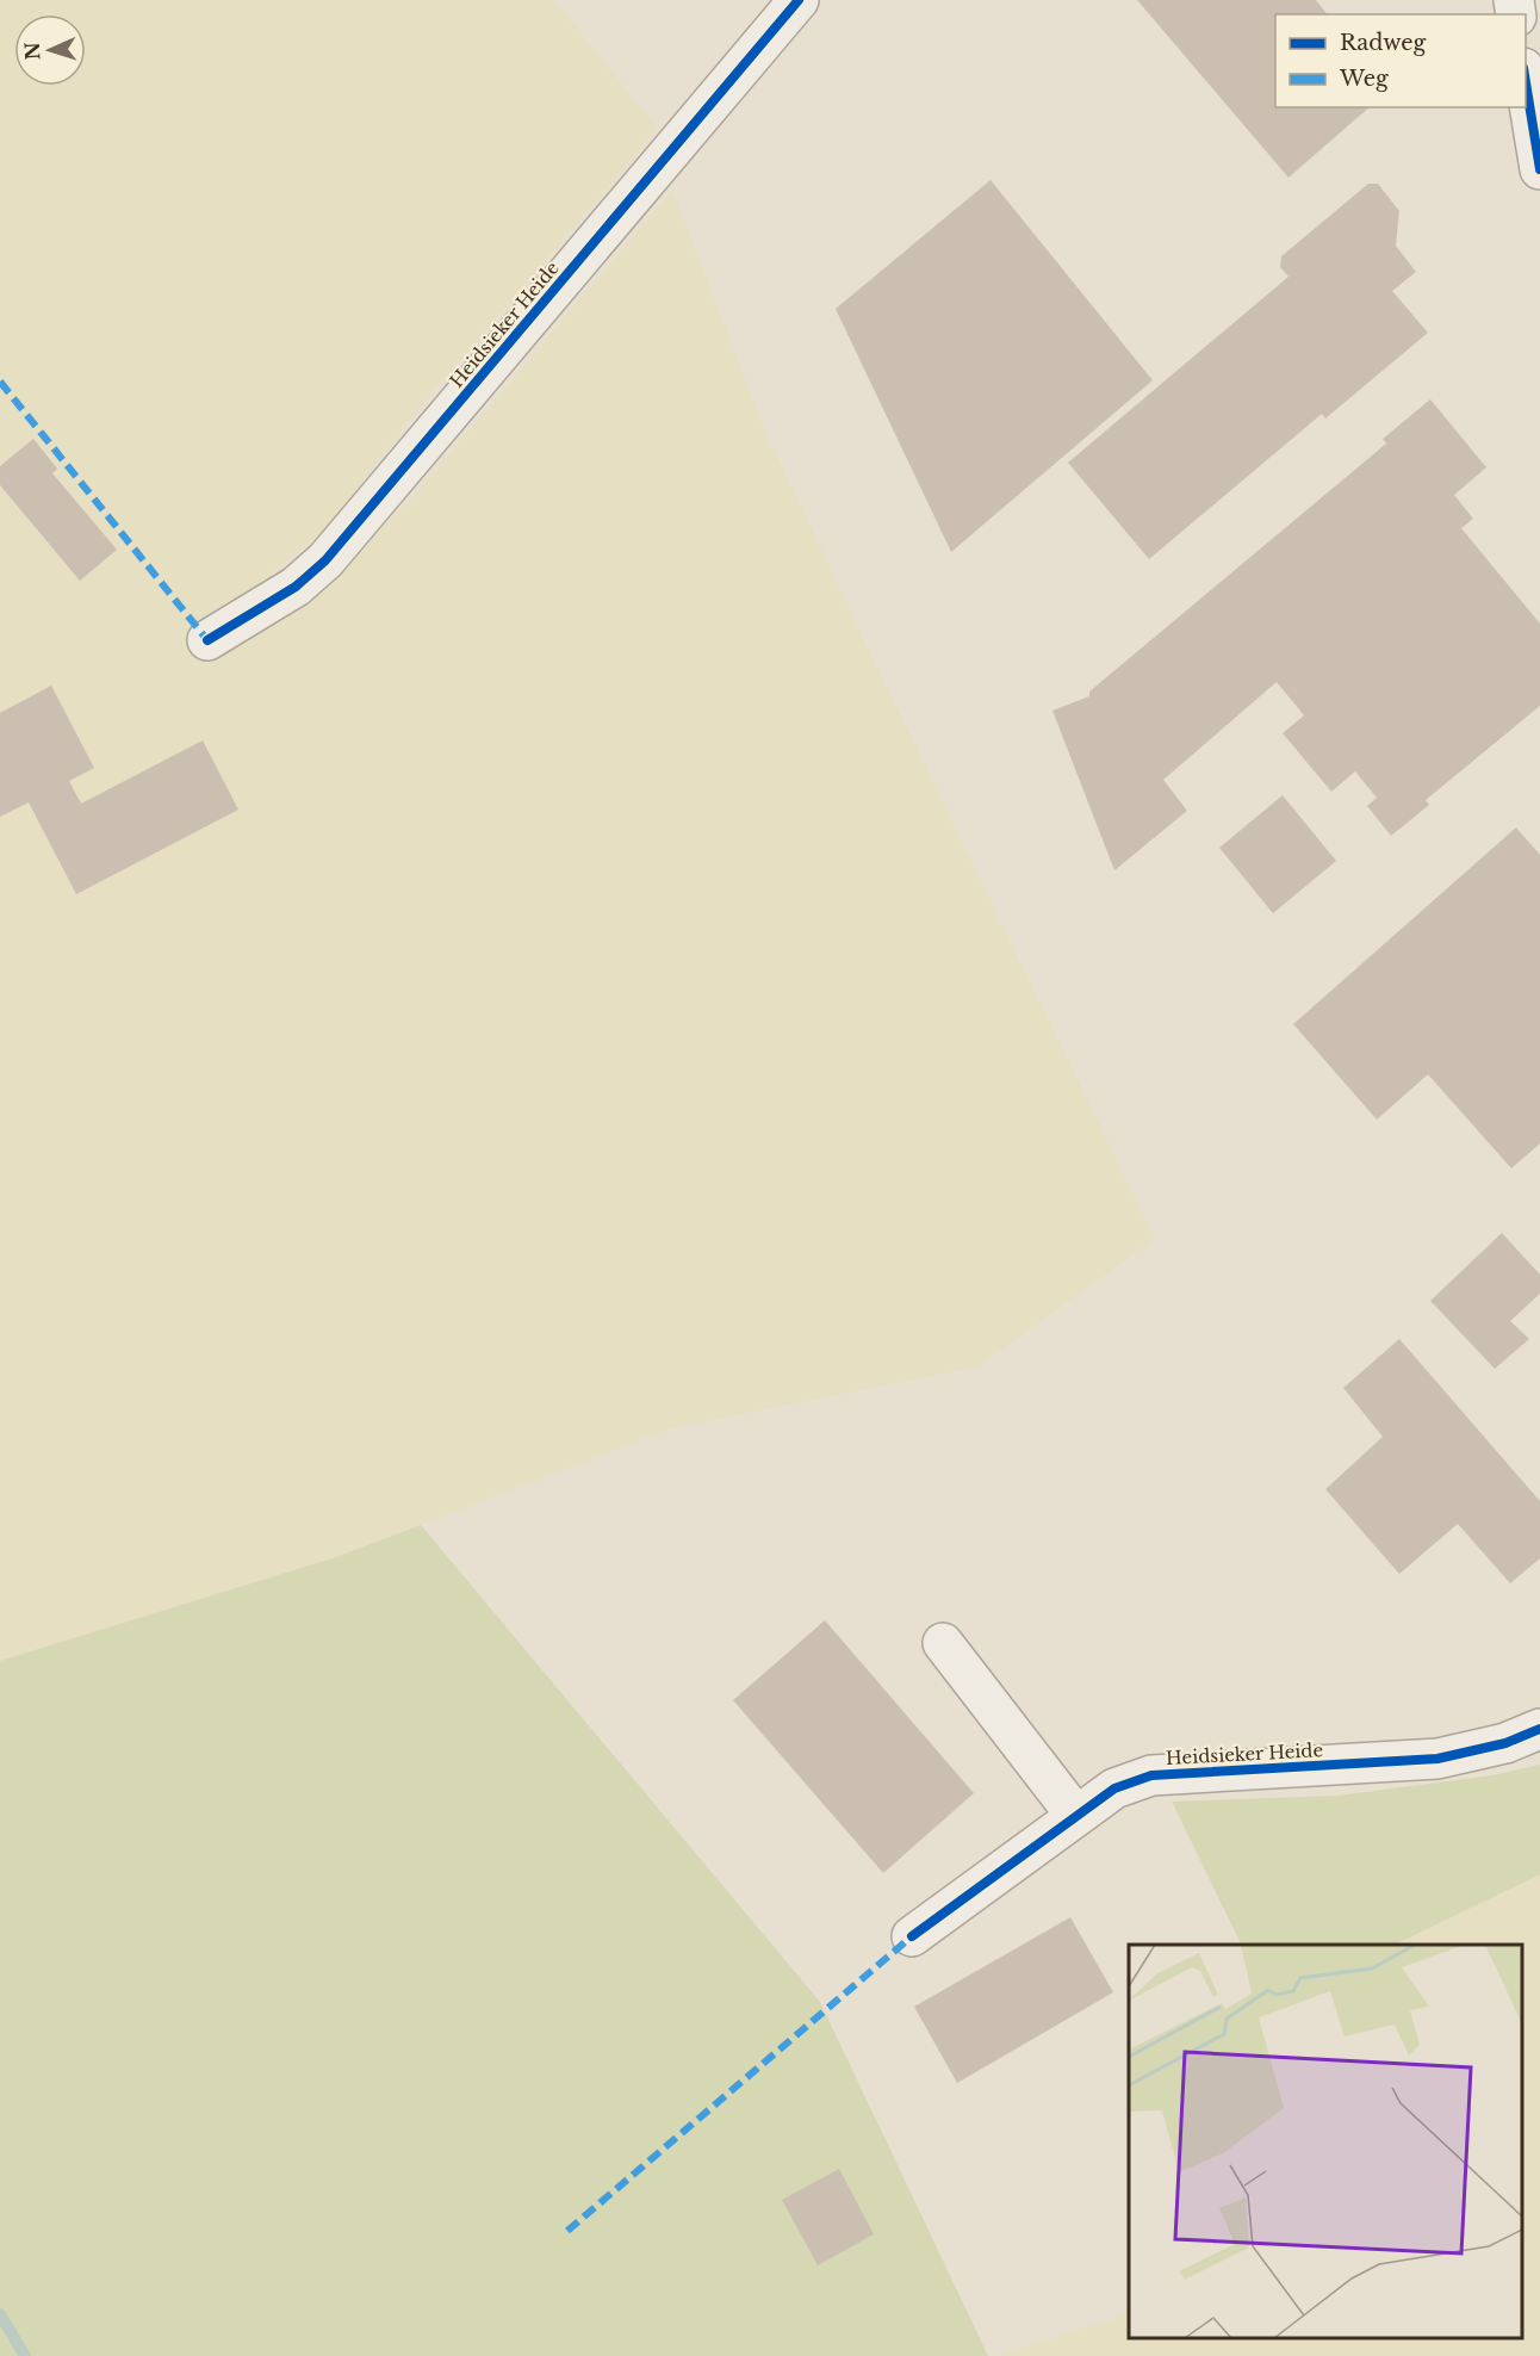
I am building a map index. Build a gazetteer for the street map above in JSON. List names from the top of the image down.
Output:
{
  "streets": {
    "street": ["Heidsieker Heide"]
  },
  "legend": ["Radweg", "Weg"],
  "north": "left"
}
